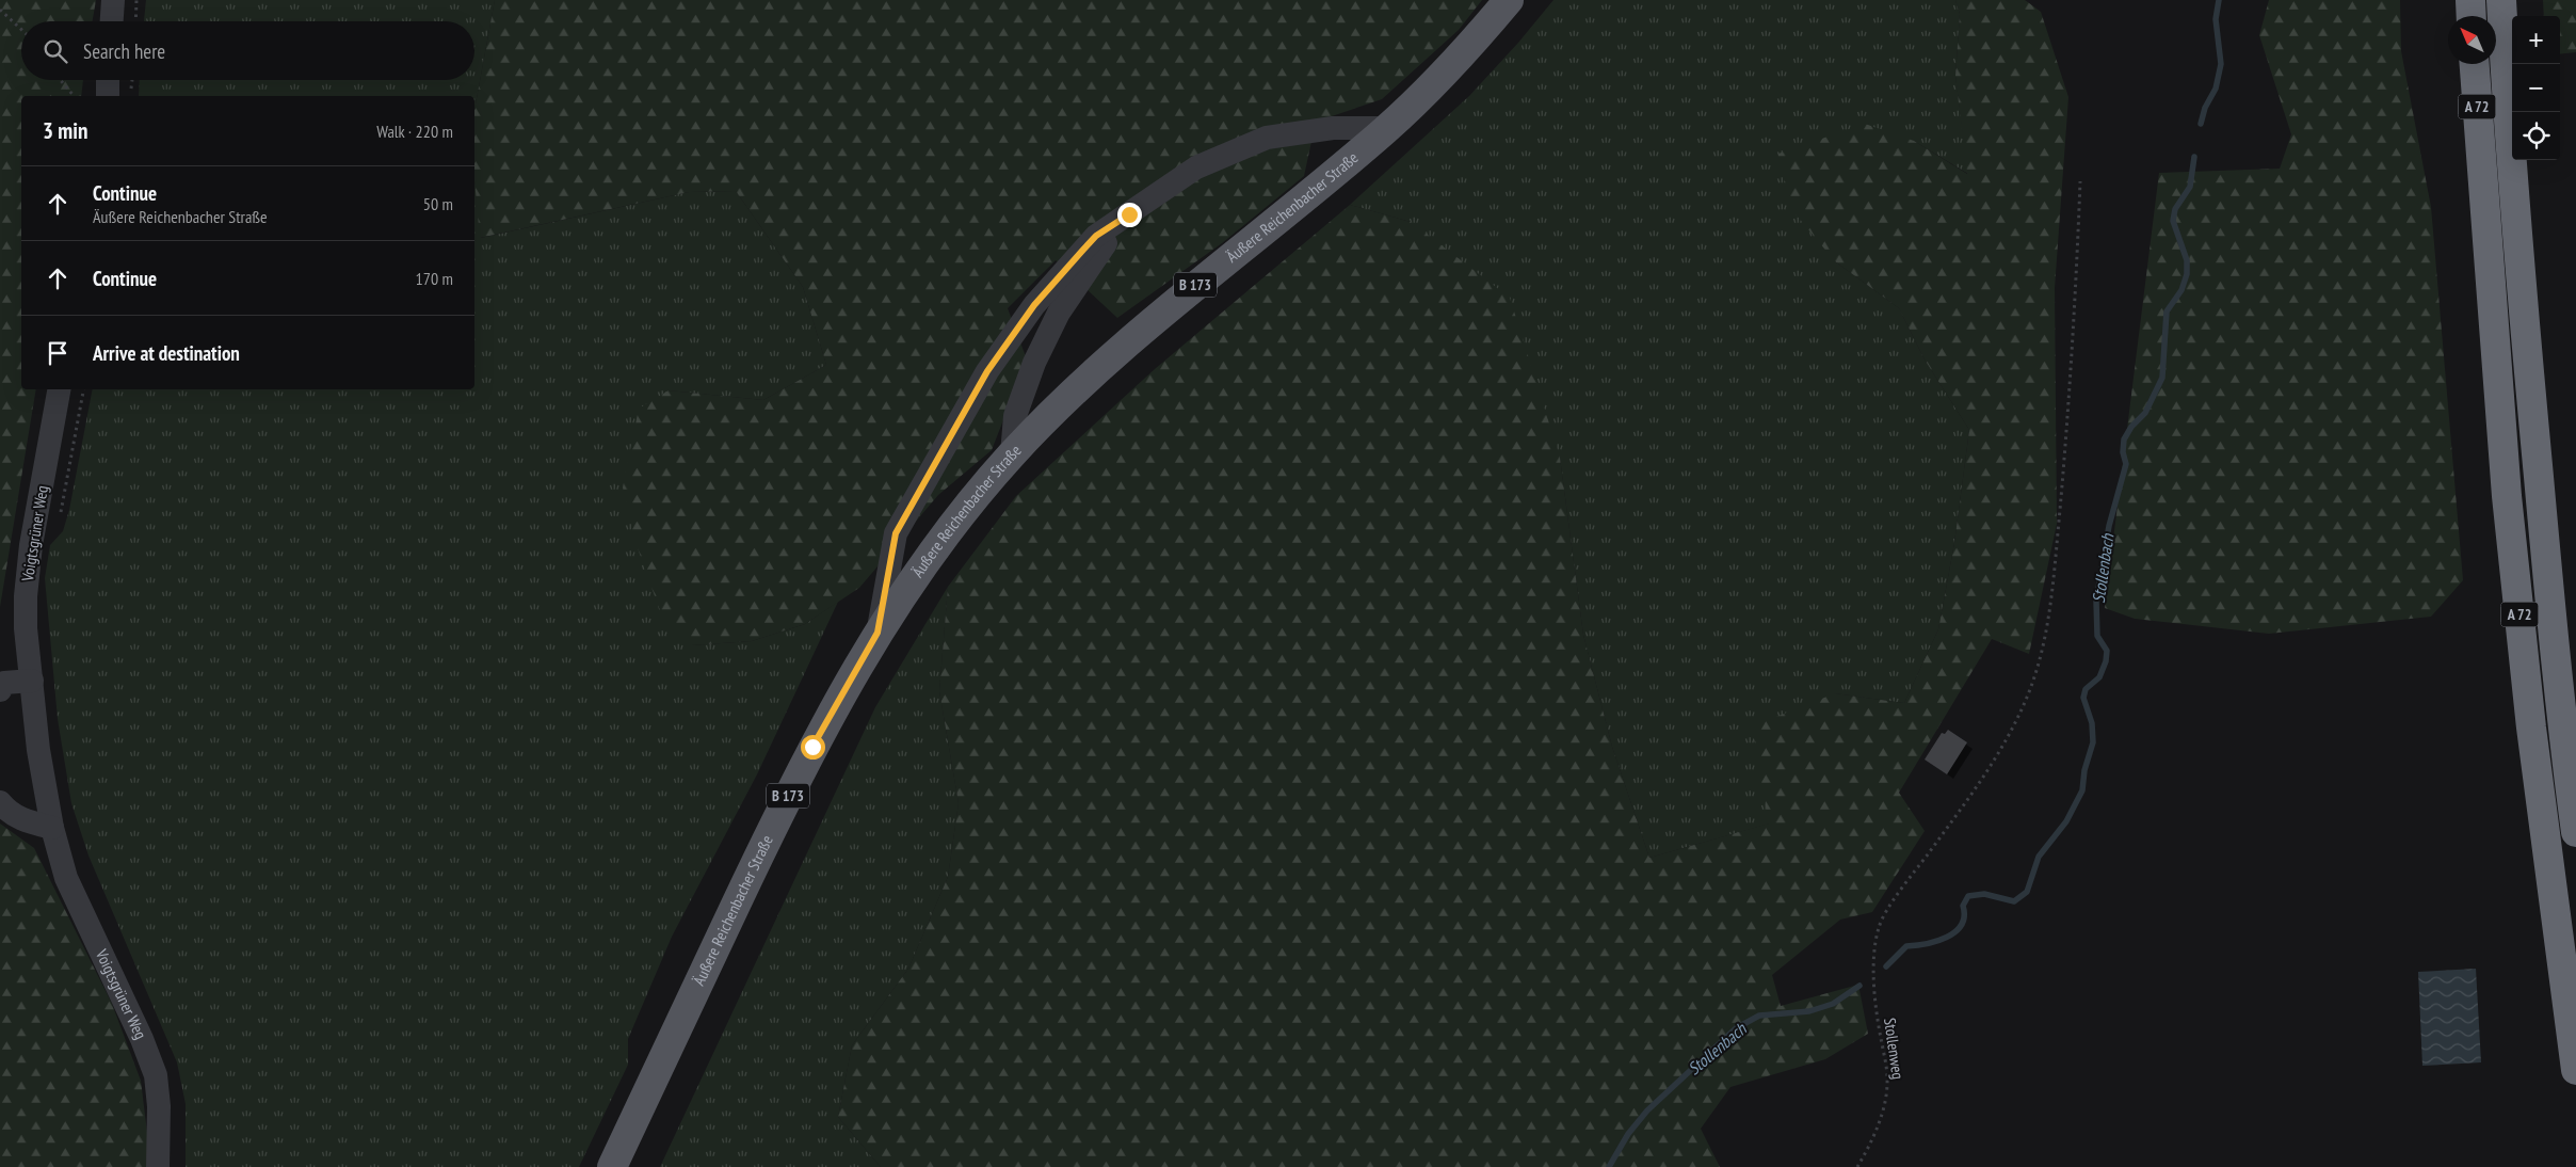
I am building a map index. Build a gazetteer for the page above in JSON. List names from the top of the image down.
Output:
{
  "streets": {
    "highway": ["A 72"],
    "main road": ["Äußere Reichenbacher Straße", "B 173"],
    "street": ["Voigtsgrüner Weg"],
    "path": ["Stollenweg"]
  },
  "water": ["Stollenbach"],
  "north": "top left",
  "page": {
    "map_buttons": ["+", "−"],
    "search": "Search here",
    "heading": ["3 min", "Walk · 220 m"],
    "list": [
      ["Continue", "Äußere Reichenbacher Straße", "50 m"],
      ["Continue", "170 m"],
      "Arrive at destination"
    ]
  }
}
